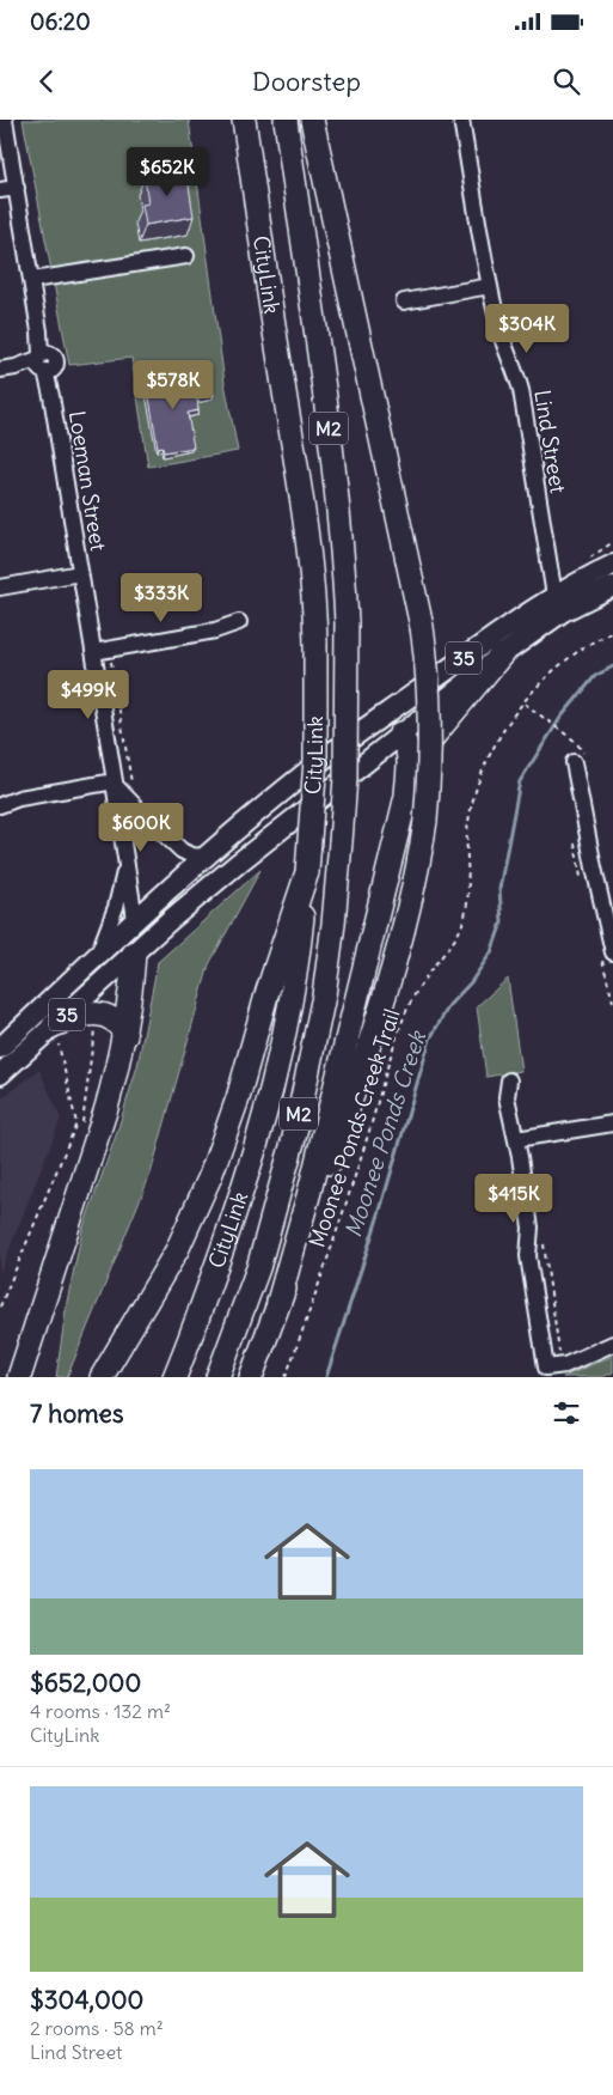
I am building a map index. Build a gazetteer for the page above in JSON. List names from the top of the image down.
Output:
{
  "streets": {
    "highway": ["CityLink", "M2"],
    "main road": ["35"],
    "street": ["Lind Street", "Loeman Street"],
    "path": ["Moonee Ponds Creek Trail"]
  },
  "crossings": [
    ["Lind Street", "35"],
    ["Loeman Street", "35"]
  ],
  "water": ["Moonee Ponds Creek"],
  "page": {
    "status": "06:20",
    "header": "Doorstep",
    "price": [
      "$652K",
      "$304K",
      "$578K",
      "$333K",
      "$499K",
      "$600K",
      "$415K"
    ],
    "heading": "7 homes",
    "list": [
      {
        "name": "$652,000",
        "note": "4 rooms · 132 m² · CityLink"
      },
      {
        "name": "$304,000",
        "note": "2 rooms · 58 m² · Lind Street"
      }
    ]
  }
}
